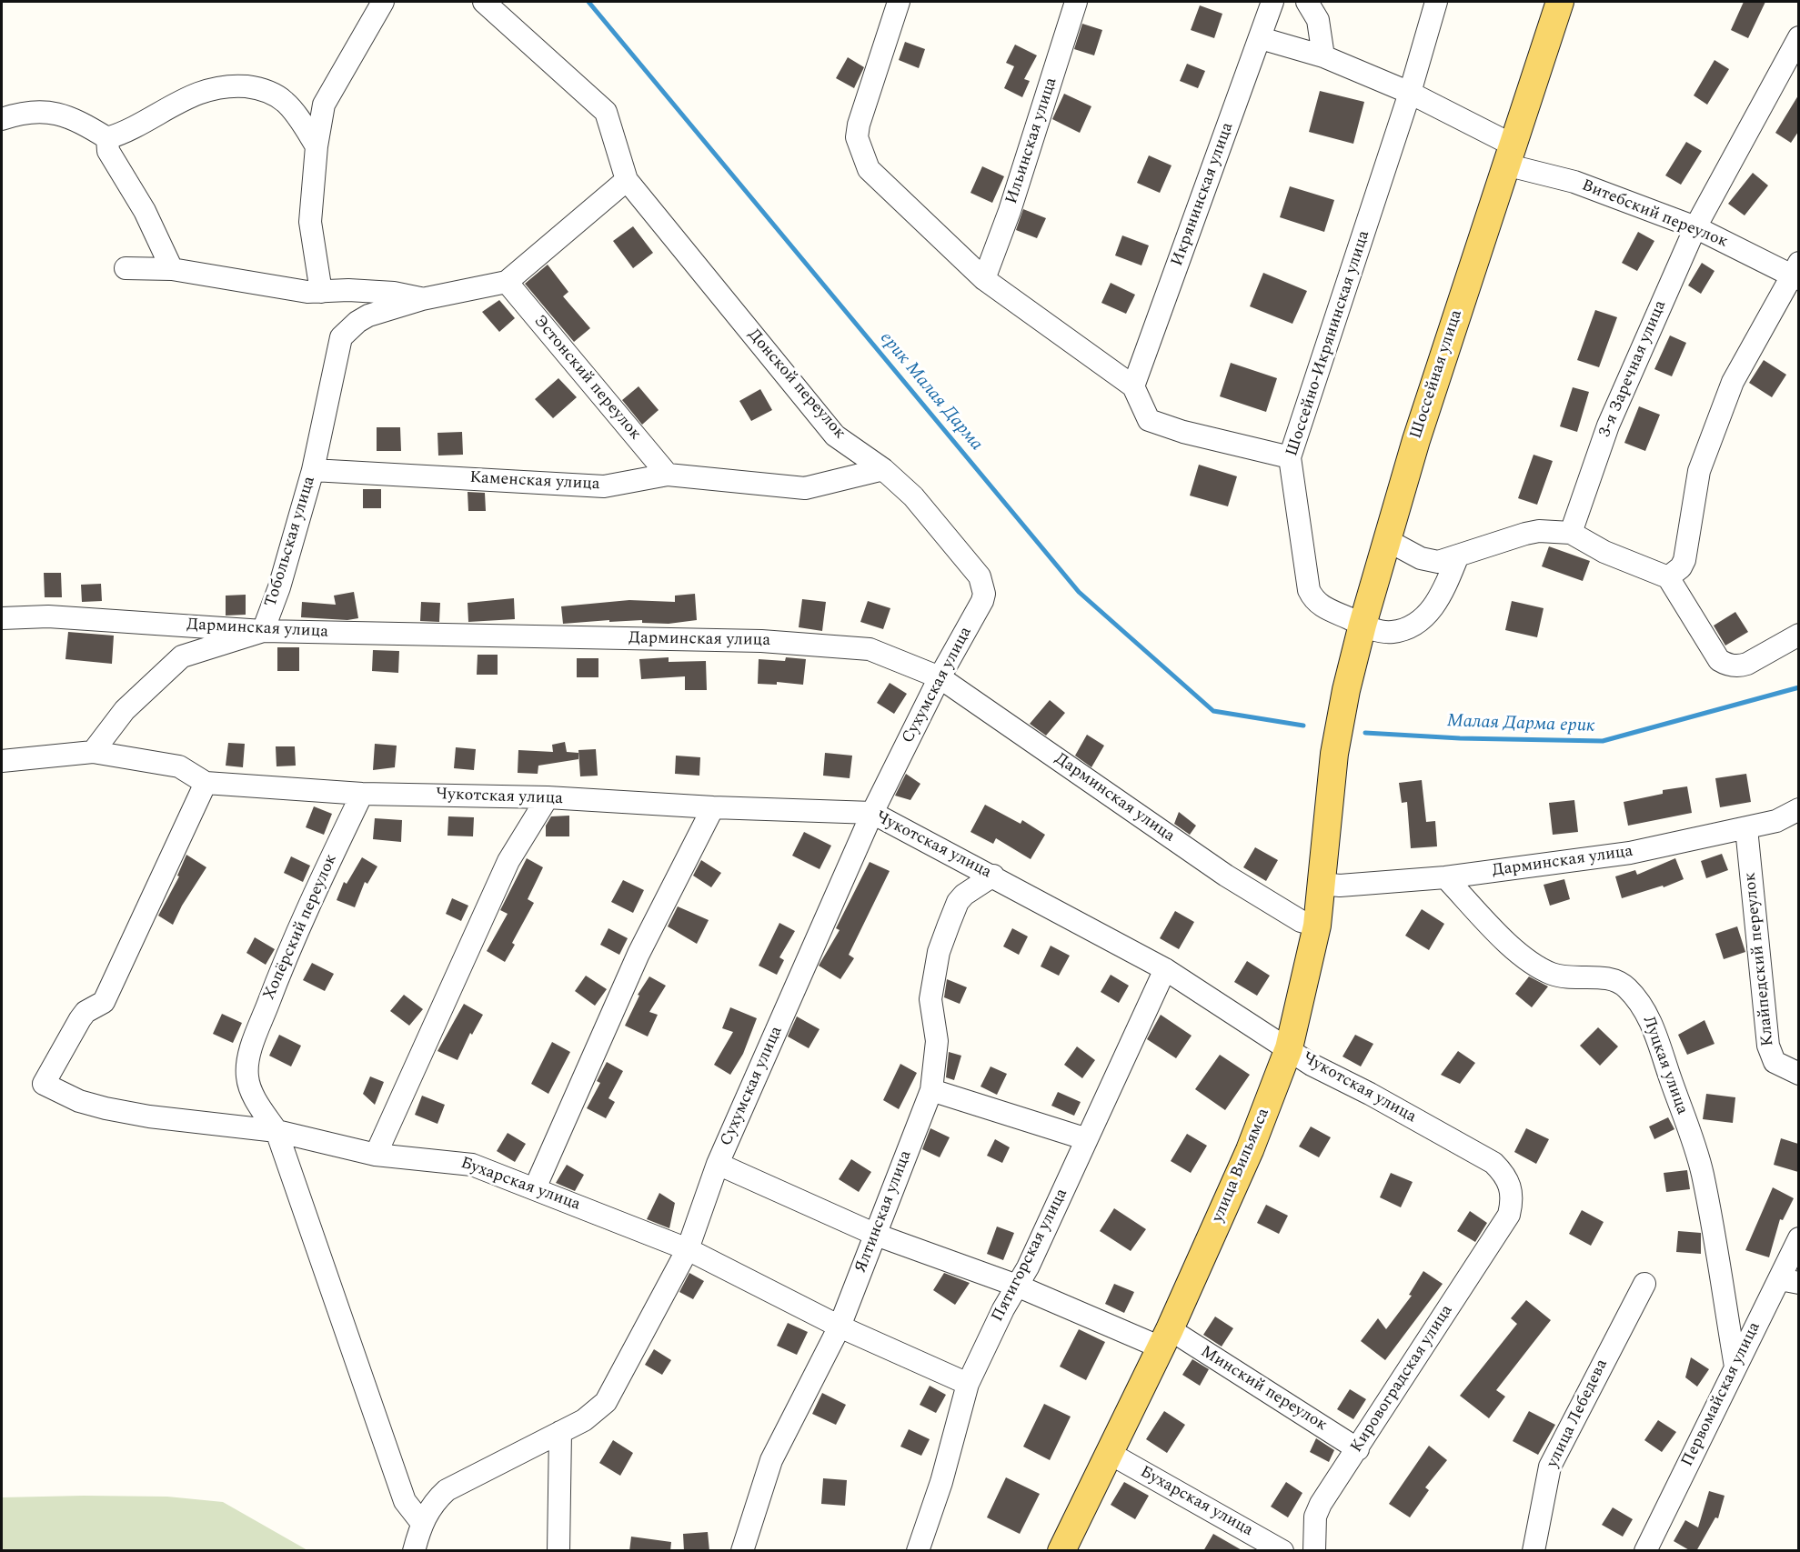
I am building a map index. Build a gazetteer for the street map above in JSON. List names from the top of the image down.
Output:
{
  "streets": {
    "main road": ["Шоссейная улица", "улица Вильямса"],
    "street": [
      "Ильинская улица",
      "Икрянинская улица",
      "Витебский переулок",
      "Шоссейно-Икрянинская улица",
      "3-я Заречная улица",
      "Эстонский переулок",
      "Донской переулок",
      "Каменская улица",
      "Тобольская улица",
      "Дарминская улица",
      "Сухумская улица",
      "Чукотская улица",
      "Хопёрский переулок",
      "Клайпедский переулок",
      "Луцкая улица",
      "Бухарская улица",
      "Ялтинская улица",
      "Пятигорская улица",
      "Кировоградская улица",
      "Минский переулок",
      "Первомайская улица",
      "улица Лебедева"
    ]
  },
  "crossings": [
    ["Икрянинская улица", "Витебский переулок"],
    ["Витебский переулок", "Шоссейно-Икрянинская улица"],
    ["Витебский переулок", "3-я Заречная улица"],
    ["Витебский переулок", "Шоссейная улица"],
    ["Шоссейно-Икрянинская улица", "Шоссейная улица"],
    ["Шоссейная улица", "улица Вильямса"],
    ["Эстонский переулок", "Каменская улица"],
    ["Эстонский переулок", "Тобольская улица"],
    ["Донской переулок", "Каменская улица"],
    ["Донской переулок", "Тобольская улица"],
    ["Донской переулок", "Сухумская улица"],
    ["Каменская улица", "Тобольская улица"],
    ["Тобольская улица", "Дарминская улица"],
    ["Дарминская улица", "Сухумская улица"],
    ["Дарминская улица", "Клайпедский переулок"],
    ["Дарминская улица", "Луцкая улица"],
    ["Дарминская улица", "улица Вильямса"],
    ["Сухумская улица", "Чукотская улица"],
    ["Сухумская улица", "Бухарская улица"],
    ["Сухумская улица", "Минский переулок"],
    ["Чукотская улица", "Хопёрский переулок"],
    ["Чукотская улица", "улица Вильямса"],
    ["Чукотская улица", "Бухарская улица"],
    ["Чукотская улица", "Ялтинская улица"],
    ["Чукотская улица", "Пятигорская улица"],
    ["Чукотская улица", "Кировоградская улица"],
    ["Хопёрский переулок", "Бухарская улица"],
    ["Луцкая улица", "Первомайская улица"],
    ["улица Вильямса", "Бухарская улица"],
    ["улица Вильямса", "Минский переулок"],
    ["Бухарская улица", "Ялтинская улица"],
    ["Бухарская улица", "Пятигорская улица"],
    ["Ялтинская улица", "Минский переулок"],
    ["Пятигорская улица", "Минский переулок"],
    ["Кировоградская улица", "Минский переулок"]
  ],
  "water": ["ерик Малая Дарма", "Малая Дарма ерик"]
}
